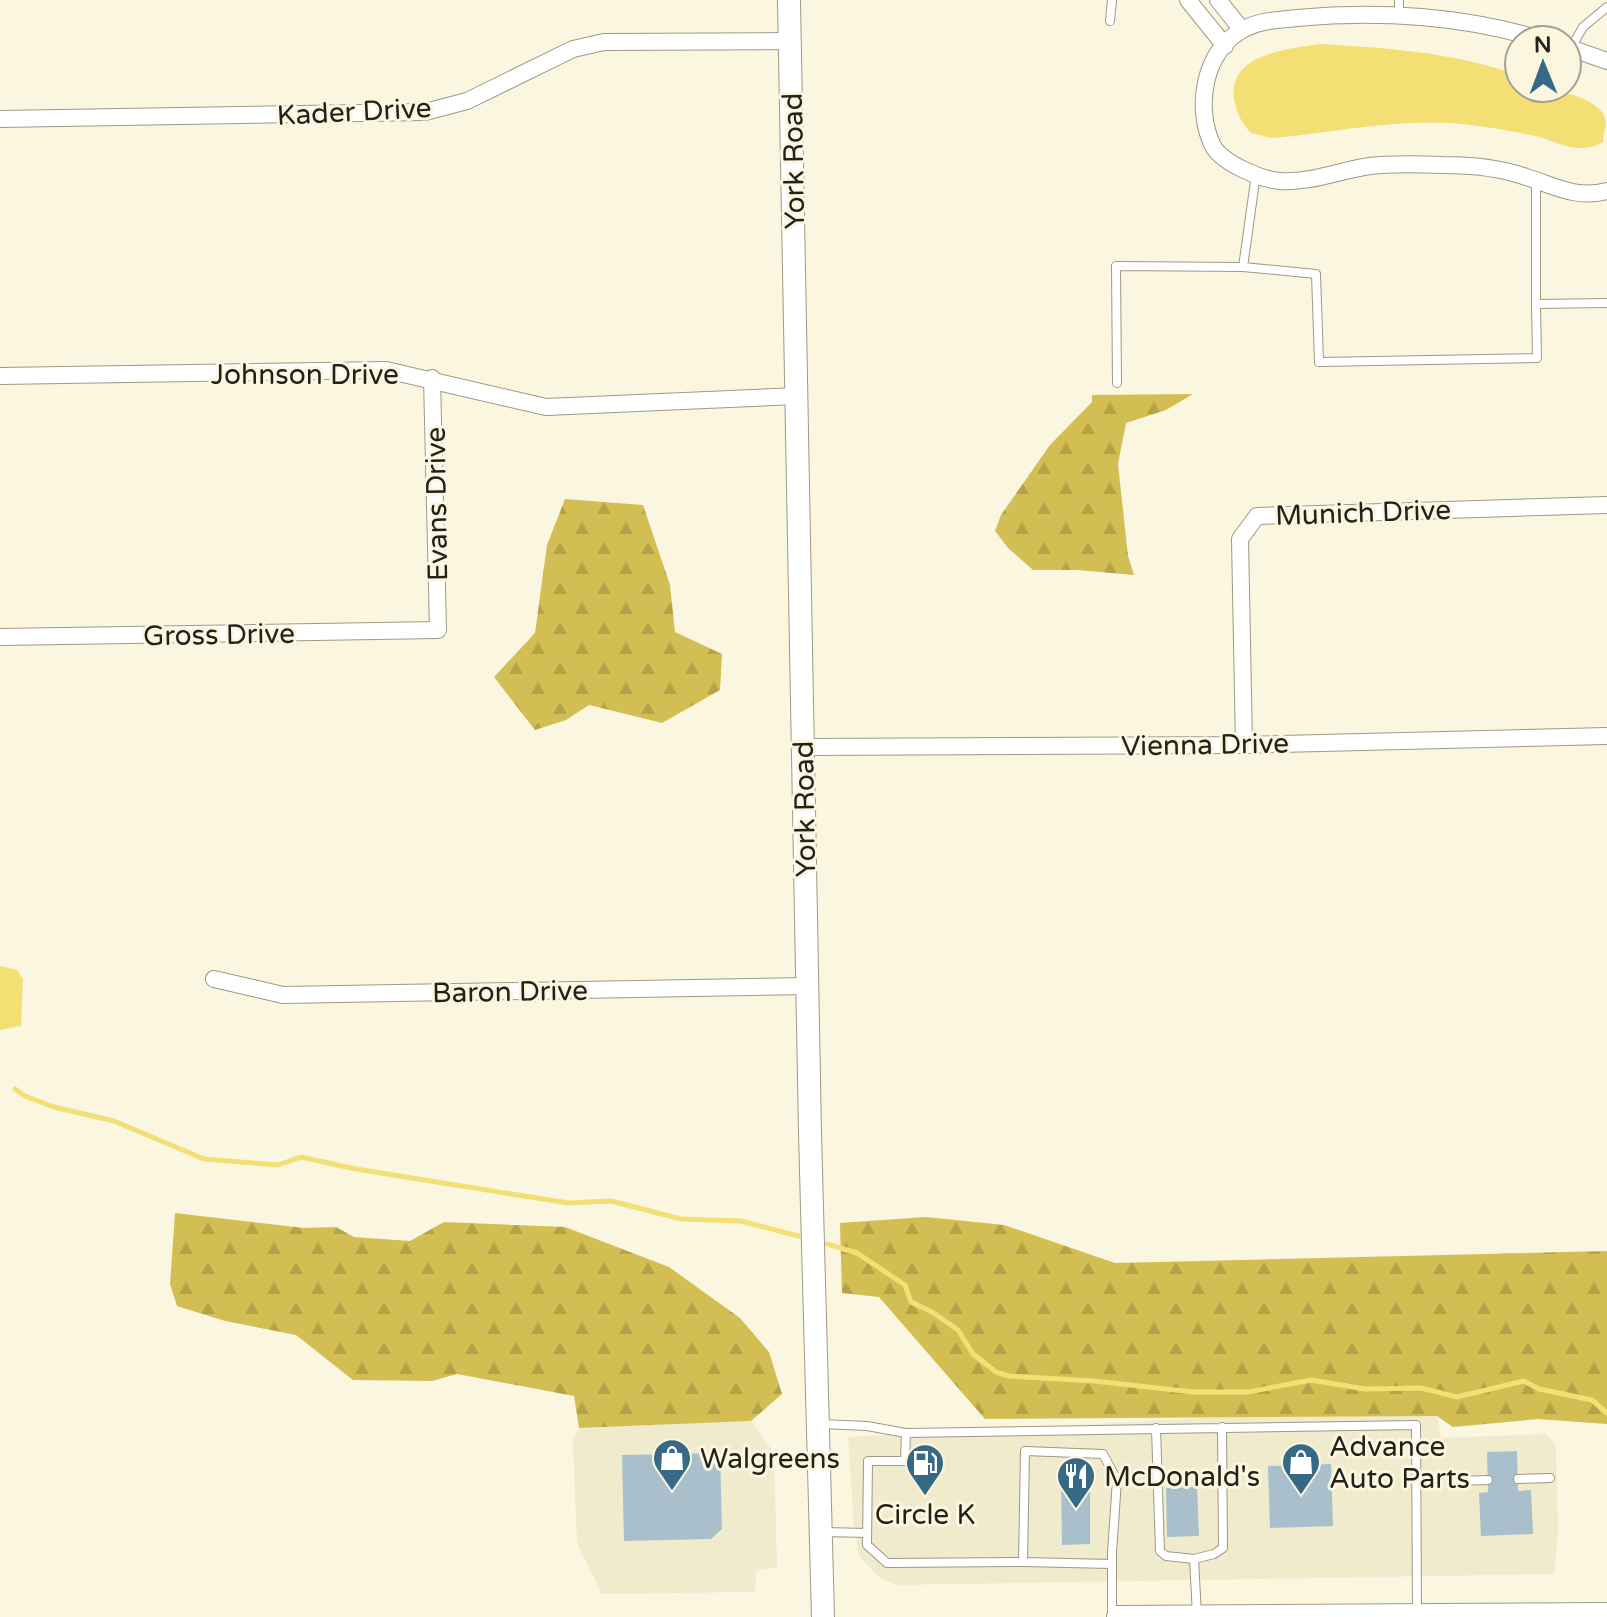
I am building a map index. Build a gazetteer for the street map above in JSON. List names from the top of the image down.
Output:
{
  "streets": {
    "street": [
      "Kader Drive",
      "York Road",
      "Johnson Drive",
      "Evans Drive",
      "Munich Drive",
      "Gross Drive",
      "Vienna Drive",
      "Baron Drive"
    ]
  },
  "crossings": [
    ["Kader Drive", "York Road"],
    ["York Road", "Johnson Drive"],
    ["York Road", "Vienna Drive"],
    ["York Road", "Baron Drive"],
    ["Johnson Drive", "Evans Drive"],
    ["Evans Drive", "Gross Drive"],
    ["Munich Drive", "Vienna Drive"]
  ],
  "places": {
    "shop": ["Walgreens", "Advance Auto Parts"],
    "fuel station": ["Circle K"],
    "restaurant": ["McDonald's"]
  },
  "north": "top"
}
